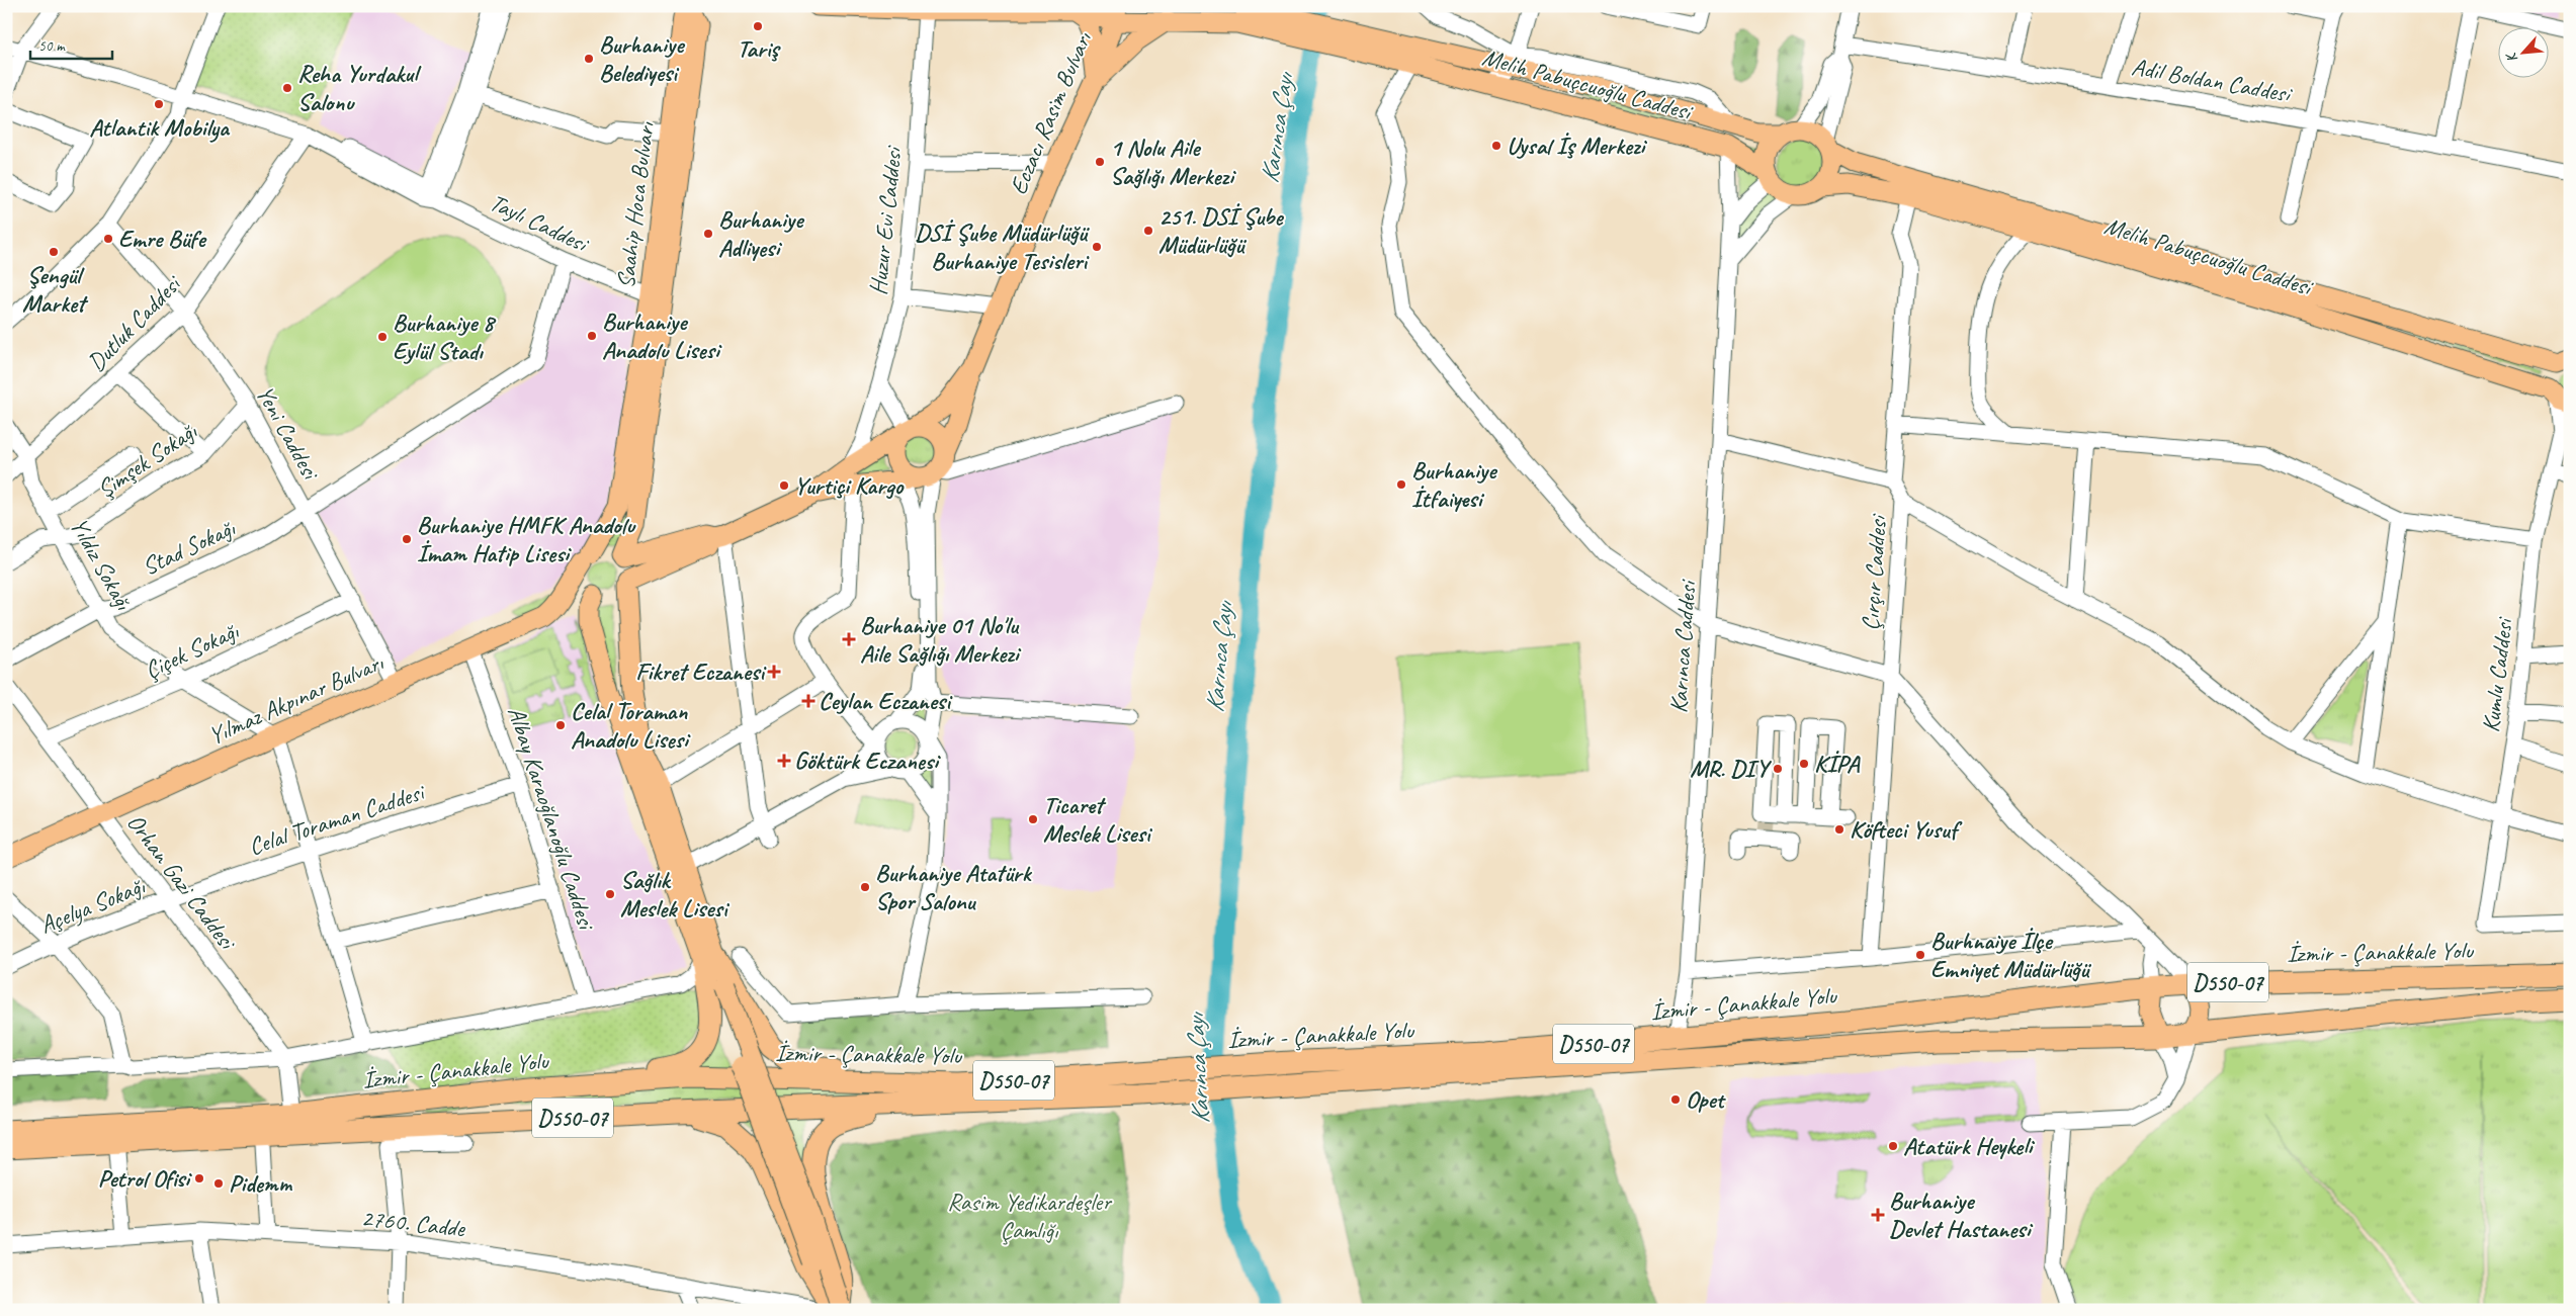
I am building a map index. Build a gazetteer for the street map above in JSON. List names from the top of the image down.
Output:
{
  "streets": {
    "highway": ["İzmir - Çanakkale Yolu", "D550-07"],
    "main road": [
      "Melih Pabuçcuoğlu Caddesi",
      "Eczacı Rasim Bulvarı",
      "Saahip Hoca Bulvarı",
      "Yılmaz Akpınar Bulvarı"
    ],
    "street": [
      "Adil Boldan Caddesi",
      "Huzur Evi Caddesi",
      "Taylı Caddesi",
      "Dutluk Caddesi",
      "Yeni Caddesi",
      "Şimşek Sokağı",
      "Stad Sokağı",
      "Yıldız Sokağı",
      "Çırçır Caddesi",
      "Karınca Caddesi",
      "Çiçek Sokağı",
      "Kumlu Caddesi",
      "Albay Karaoğlanoğlu Caddesi",
      "Celal Toraman Caddesi",
      "Orhan Gazi Caddesi",
      "Açelya Sokağı",
      "2760. Cadde"
    ]
  },
  "crossings": [
    ["Melih Pabuçcuoğlu Caddesi", "Çırçır Caddesi"],
    ["Melih Pabuçcuoğlu Caddesi", "Karınca Caddesi"],
    ["Eczacı Rasim Bulvarı", "Huzur Evi Caddesi"],
    ["Saahip Hoca Bulvarı", "Taylı Caddesi"],
    ["Saahip Hoca Bulvarı", "Yılmaz Akpınar Bulvarı"],
    ["Taylı Caddesi", "Dutluk Caddesi"],
    ["Taylı Caddesi", "Stad Sokağı"],
    ["Dutluk Caddesi", "Yeni Caddesi"],
    ["Dutluk Caddesi", "Yıldız Sokağı"],
    ["Yeni Caddesi", "Şimşek Sokağı"],
    ["Yeni Caddesi", "Stad Sokağı"],
    ["Yeni Caddesi", "Çiçek Sokağı"],
    ["Yeni Caddesi", "Yılmaz Akpınar Bulvarı"],
    ["Şimşek Sokağı", "Yıldız Sokağı"],
    ["Stad Sokağı", "Yıldız Sokağı"],
    ["Yıldız Sokağı", "Çiçek Sokağı"],
    ["Yıldız Sokağı", "Yılmaz Akpınar Bulvarı"],
    ["Karınca Caddesi", "İzmir - Çanakkale Yolu"],
    ["Çiçek Sokağı", "Orhan Gazi Caddesi"],
    ["Yılmaz Akpınar Bulvarı", "Albay Karaoğlanoğlu Caddesi"],
    ["Yılmaz Akpınar Bulvarı", "Orhan Gazi Caddesi"],
    ["Albay Karaoğlanoğlu Caddesi", "Celal Toraman Caddesi"],
    ["Celal Toraman Caddesi", "Orhan Gazi Caddesi"],
    ["Celal Toraman Caddesi", "Açelya Sokağı"],
    ["Orhan Gazi Caddesi", "Açelya Sokağı"],
    ["İzmir - Çanakkale Yolu", "D550-07"]
  ],
  "water": ["Karınca Çayı"],
  "parks": ["Rasim Yedikardeşler Çamlığı"],
  "places": {
    "other": [
      "Tariş",
      "Burhaniye Belediyesi",
      "Reha Yurdakul Salonu",
      "Atlantik Mobilya",
      "Uysal İş Merkezi",
      "1 Nolu Aile Sağlığı Merkezi",
      "251. DSİ Şube Müdürlüğü",
      "Burhaniye Adliyesi",
      "Emre Büfe",
      "DSİ Şube Müdürlüğü Burhaniye Tesisleri",
      "Şengül Market",
      "Burhaniye Anadolu Lisesi",
      "Burhaniye 8 Eylül Stadı",
      "Burhaniye İtfaiyesi",
      "Yurtiçi Kargo",
      "Burhaniye HMFK Anadolu İmam Hatip Lisesi",
      "Celal Toraman Anadolu Lisesi",
      "KİPA",
      "MR. DIY",
      "Ticaret Meslek Lisesi",
      "Köfteci Yusuf",
      "Burhaniye Atatürk Spor Salonu",
      "Sağlık Meslek Lisesi",
      "Burhnaiye İlçe Emniyet Müdürlüğü",
      "Opet",
      "Atatürk Heykeli",
      "Petrol Ofisi",
      "Pidemm"
    ],
    "health": [
      "Burhaniye 01 No'lu Aile Sağlığı Merkezi",
      "Fikret Eczanesi",
      "Ceylan Eczanesi",
      "Göktürk Eczanesi",
      "Burhaniye Devlet Hastanesi"
    ]
  },
  "scale_bar": "50 m",
  "north": "bottom left"
}
